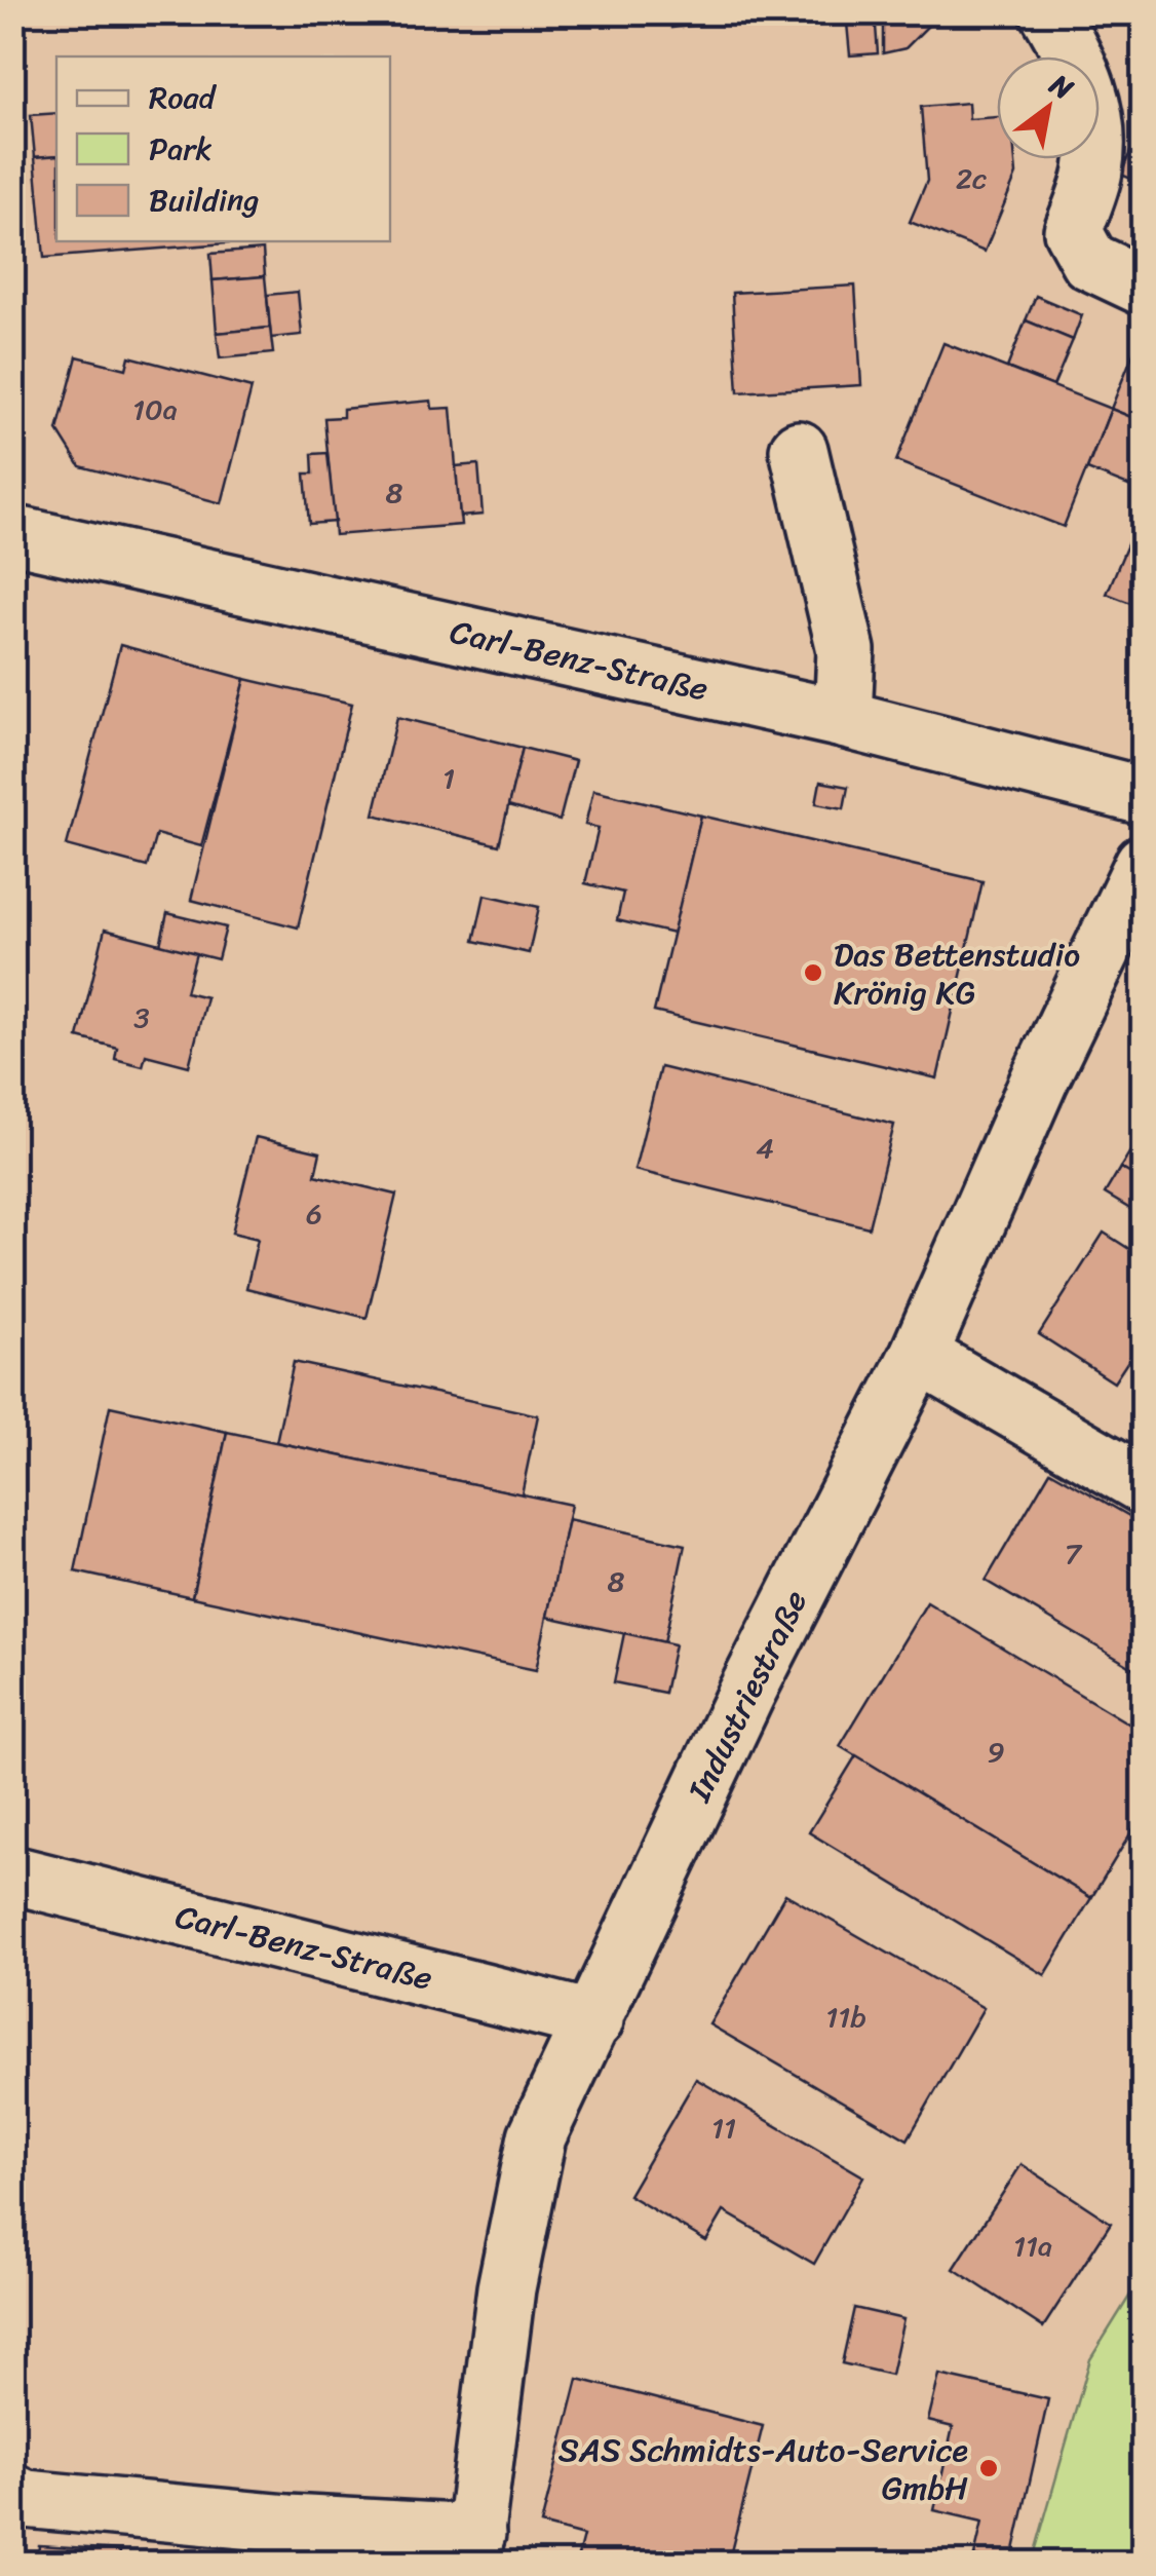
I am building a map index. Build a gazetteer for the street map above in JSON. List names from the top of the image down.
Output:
{
  "streets": {
    "street": ["Carl-Benz-Straße", "Industriestraße"]
  },
  "crossings": [
    ["Carl-Benz-Straße", "Industriestraße"]
  ],
  "places": ["Das Bettenstudio Krönig KG", "SAS Schmidts-Auto-Service GmbH"],
  "house_numbers": [
    "2c",
    "10a",
    "8",
    "1",
    "3",
    "4",
    "6",
    "7",
    "8",
    "9",
    "11b",
    "11",
    "11a"
  ],
  "legend": ["Road", "Park", "Building"],
  "north": "top right"
}
